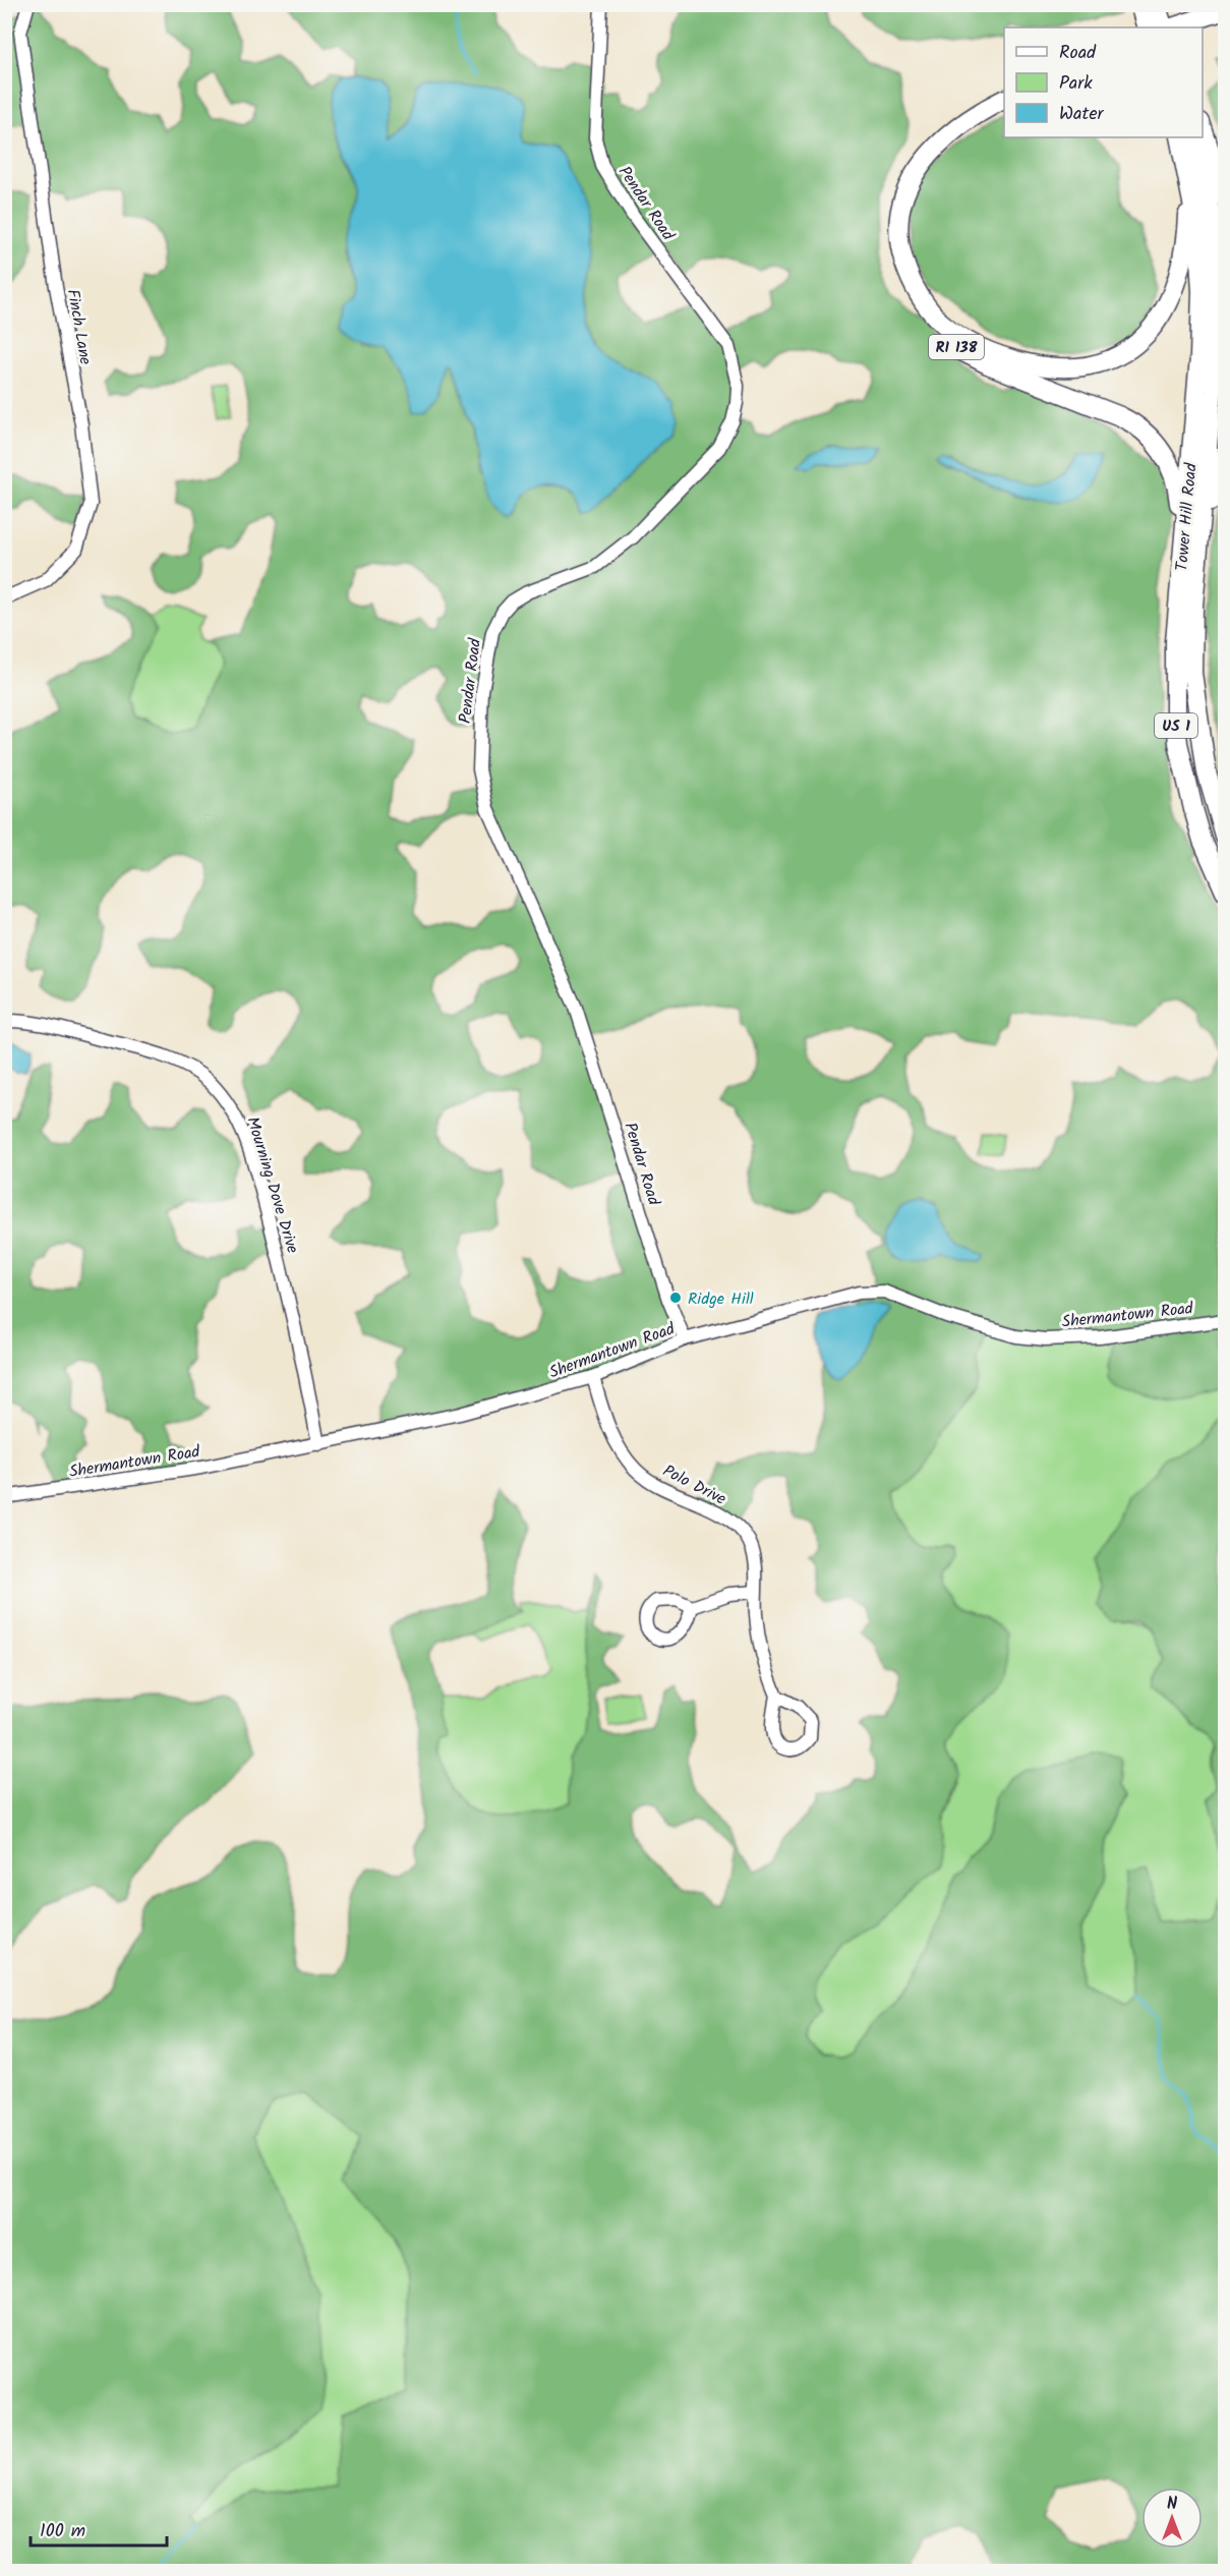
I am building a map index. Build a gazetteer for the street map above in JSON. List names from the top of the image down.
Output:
{
  "streets": {
    "highway": ["RI 138", "Tower Hill Road", "US 1"],
    "street": [
      "Pendar Road",
      "Finch Lane",
      "Mourning Dove Drive",
      "Shermantown Road",
      "Polo Drive"
    ]
  },
  "crossings": [
    ["Pendar Road", "Shermantown Road"],
    ["RI 138", "Tower Hill Road"],
    ["Mourning Dove Drive", "Shermantown Road"],
    ["Shermantown Road", "Polo Drive"]
  ],
  "places": ["Ridge Hill"],
  "legend": ["Road", "Park", "Water"],
  "scale_bar": "100 m",
  "north": "top"
}
